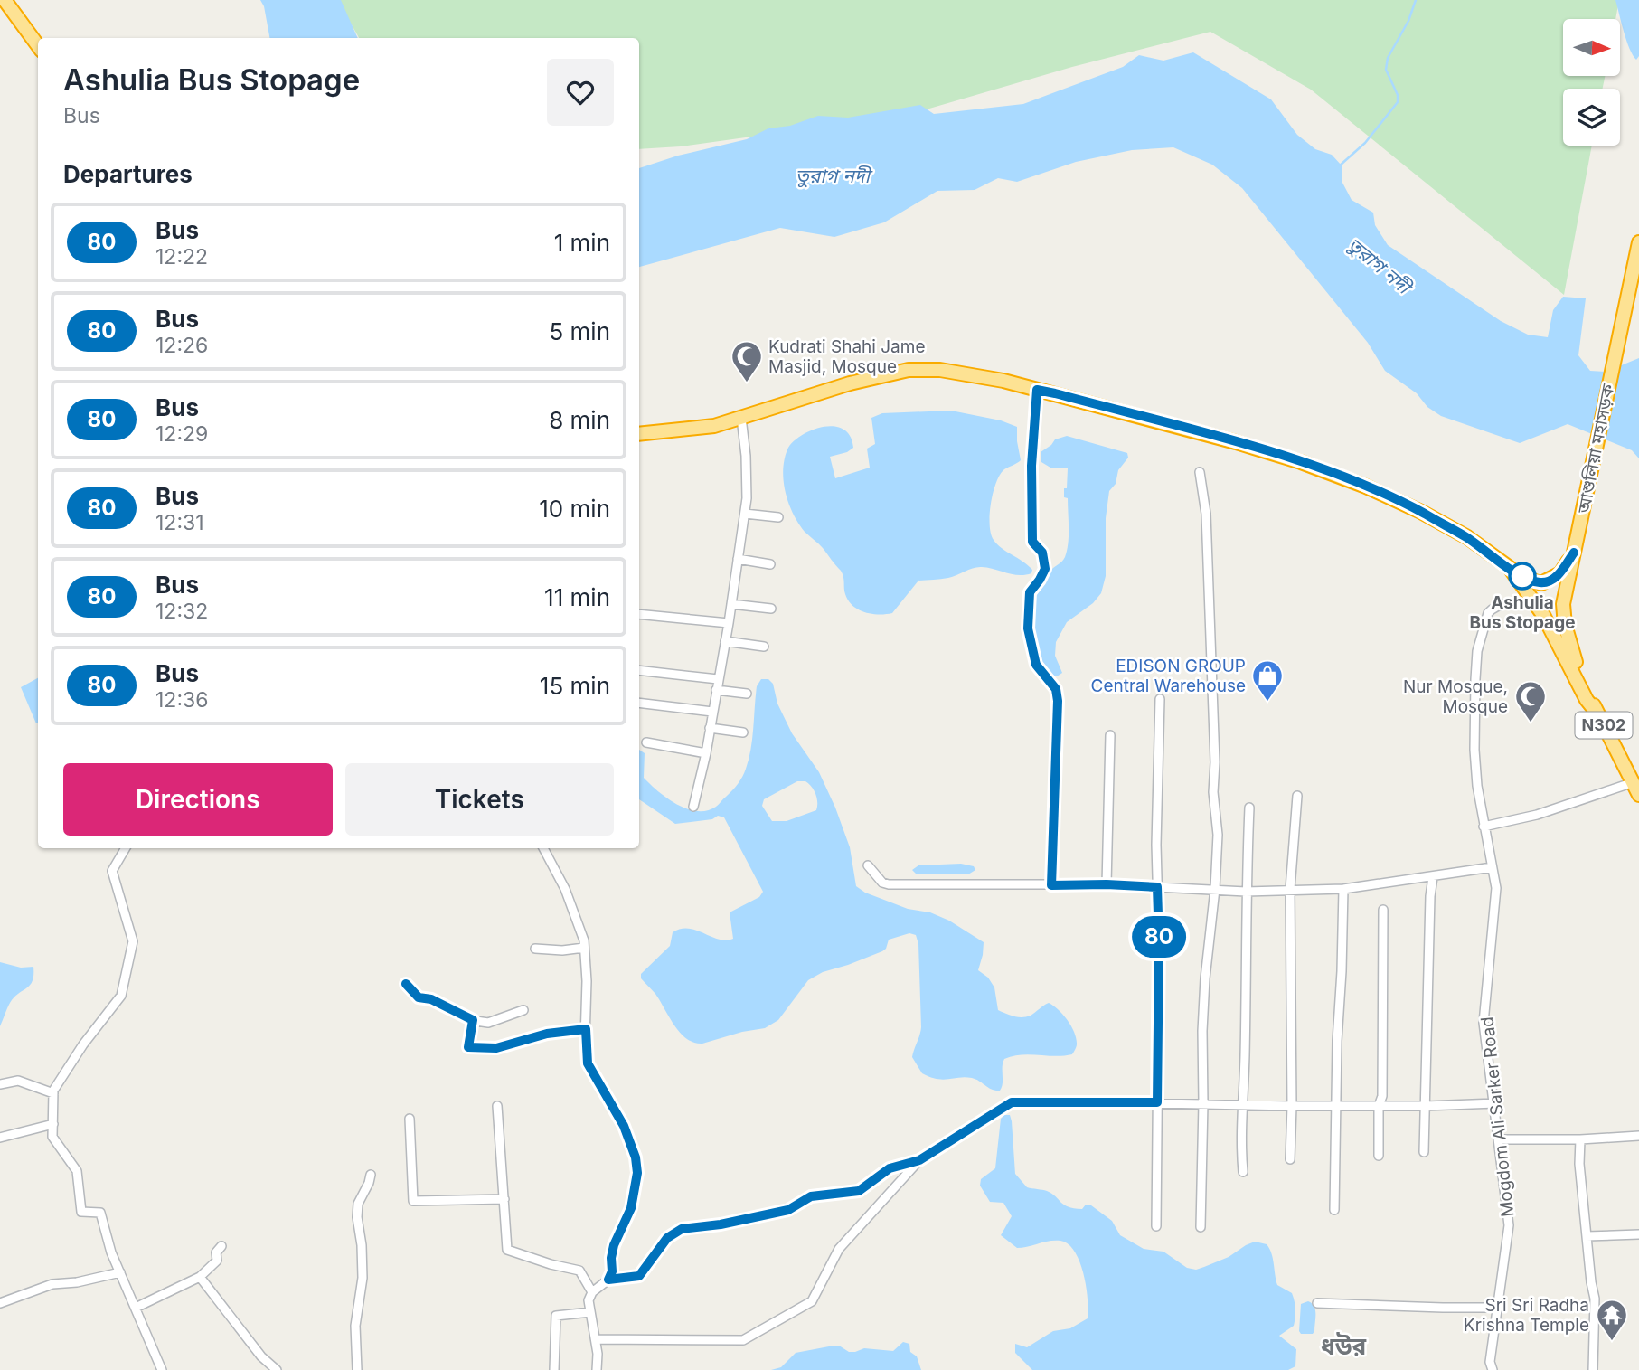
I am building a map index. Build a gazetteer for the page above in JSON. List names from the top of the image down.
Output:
{
  "streets": {
    "highway": ["আশুলিয়া মহাসড়ক", "N302"],
    "street": ["Mogdom Ali Sarker Road"]
  },
  "crossings": [
    ["আশুলিয়া মহাসড়ক", "N302"]
  ],
  "districts": ["ধউর"],
  "water": ["তুরাগ নদী"],
  "places": {
    "mosque": ["Kudrati Shahi Jame Masjid, Mosque", "Nur Mosque, Mosque"],
    "other": ["Ashulia Bus Stopage"],
    "shop": ["EDISON GROUP Central Warehouse"],
    "temple": ["Sri Sri Radha Krishna Temple"]
  },
  "lines": ["bus line 80"],
  "north": "right",
  "page": {
    "on_map": "80",
    "heading": [
      ["Ashulia Bus Stopage", "Bus"],
      "Departures"
    ],
    "list": [
      {
        "mark": "80",
        "name": "Bus",
        "note": "12:22",
        "value": "1 min"
      },
      {
        "mark": "80",
        "name": "Bus",
        "note": "12:26",
        "value": "5 min"
      },
      {
        "mark": "80",
        "name": "Bus",
        "note": "12:29",
        "value": "8 min"
      },
      {
        "mark": "80",
        "name": "Bus",
        "note": "12:31",
        "value": "10 min"
      },
      {
        "mark": "80",
        "name": "Bus",
        "note": "12:32",
        "value": "11 min"
      },
      {
        "mark": "80",
        "name": "Bus",
        "note": "12:36",
        "value": "15 min"
      }
    ],
    "buttons": ["Directions", "Tickets"]
  }
}
